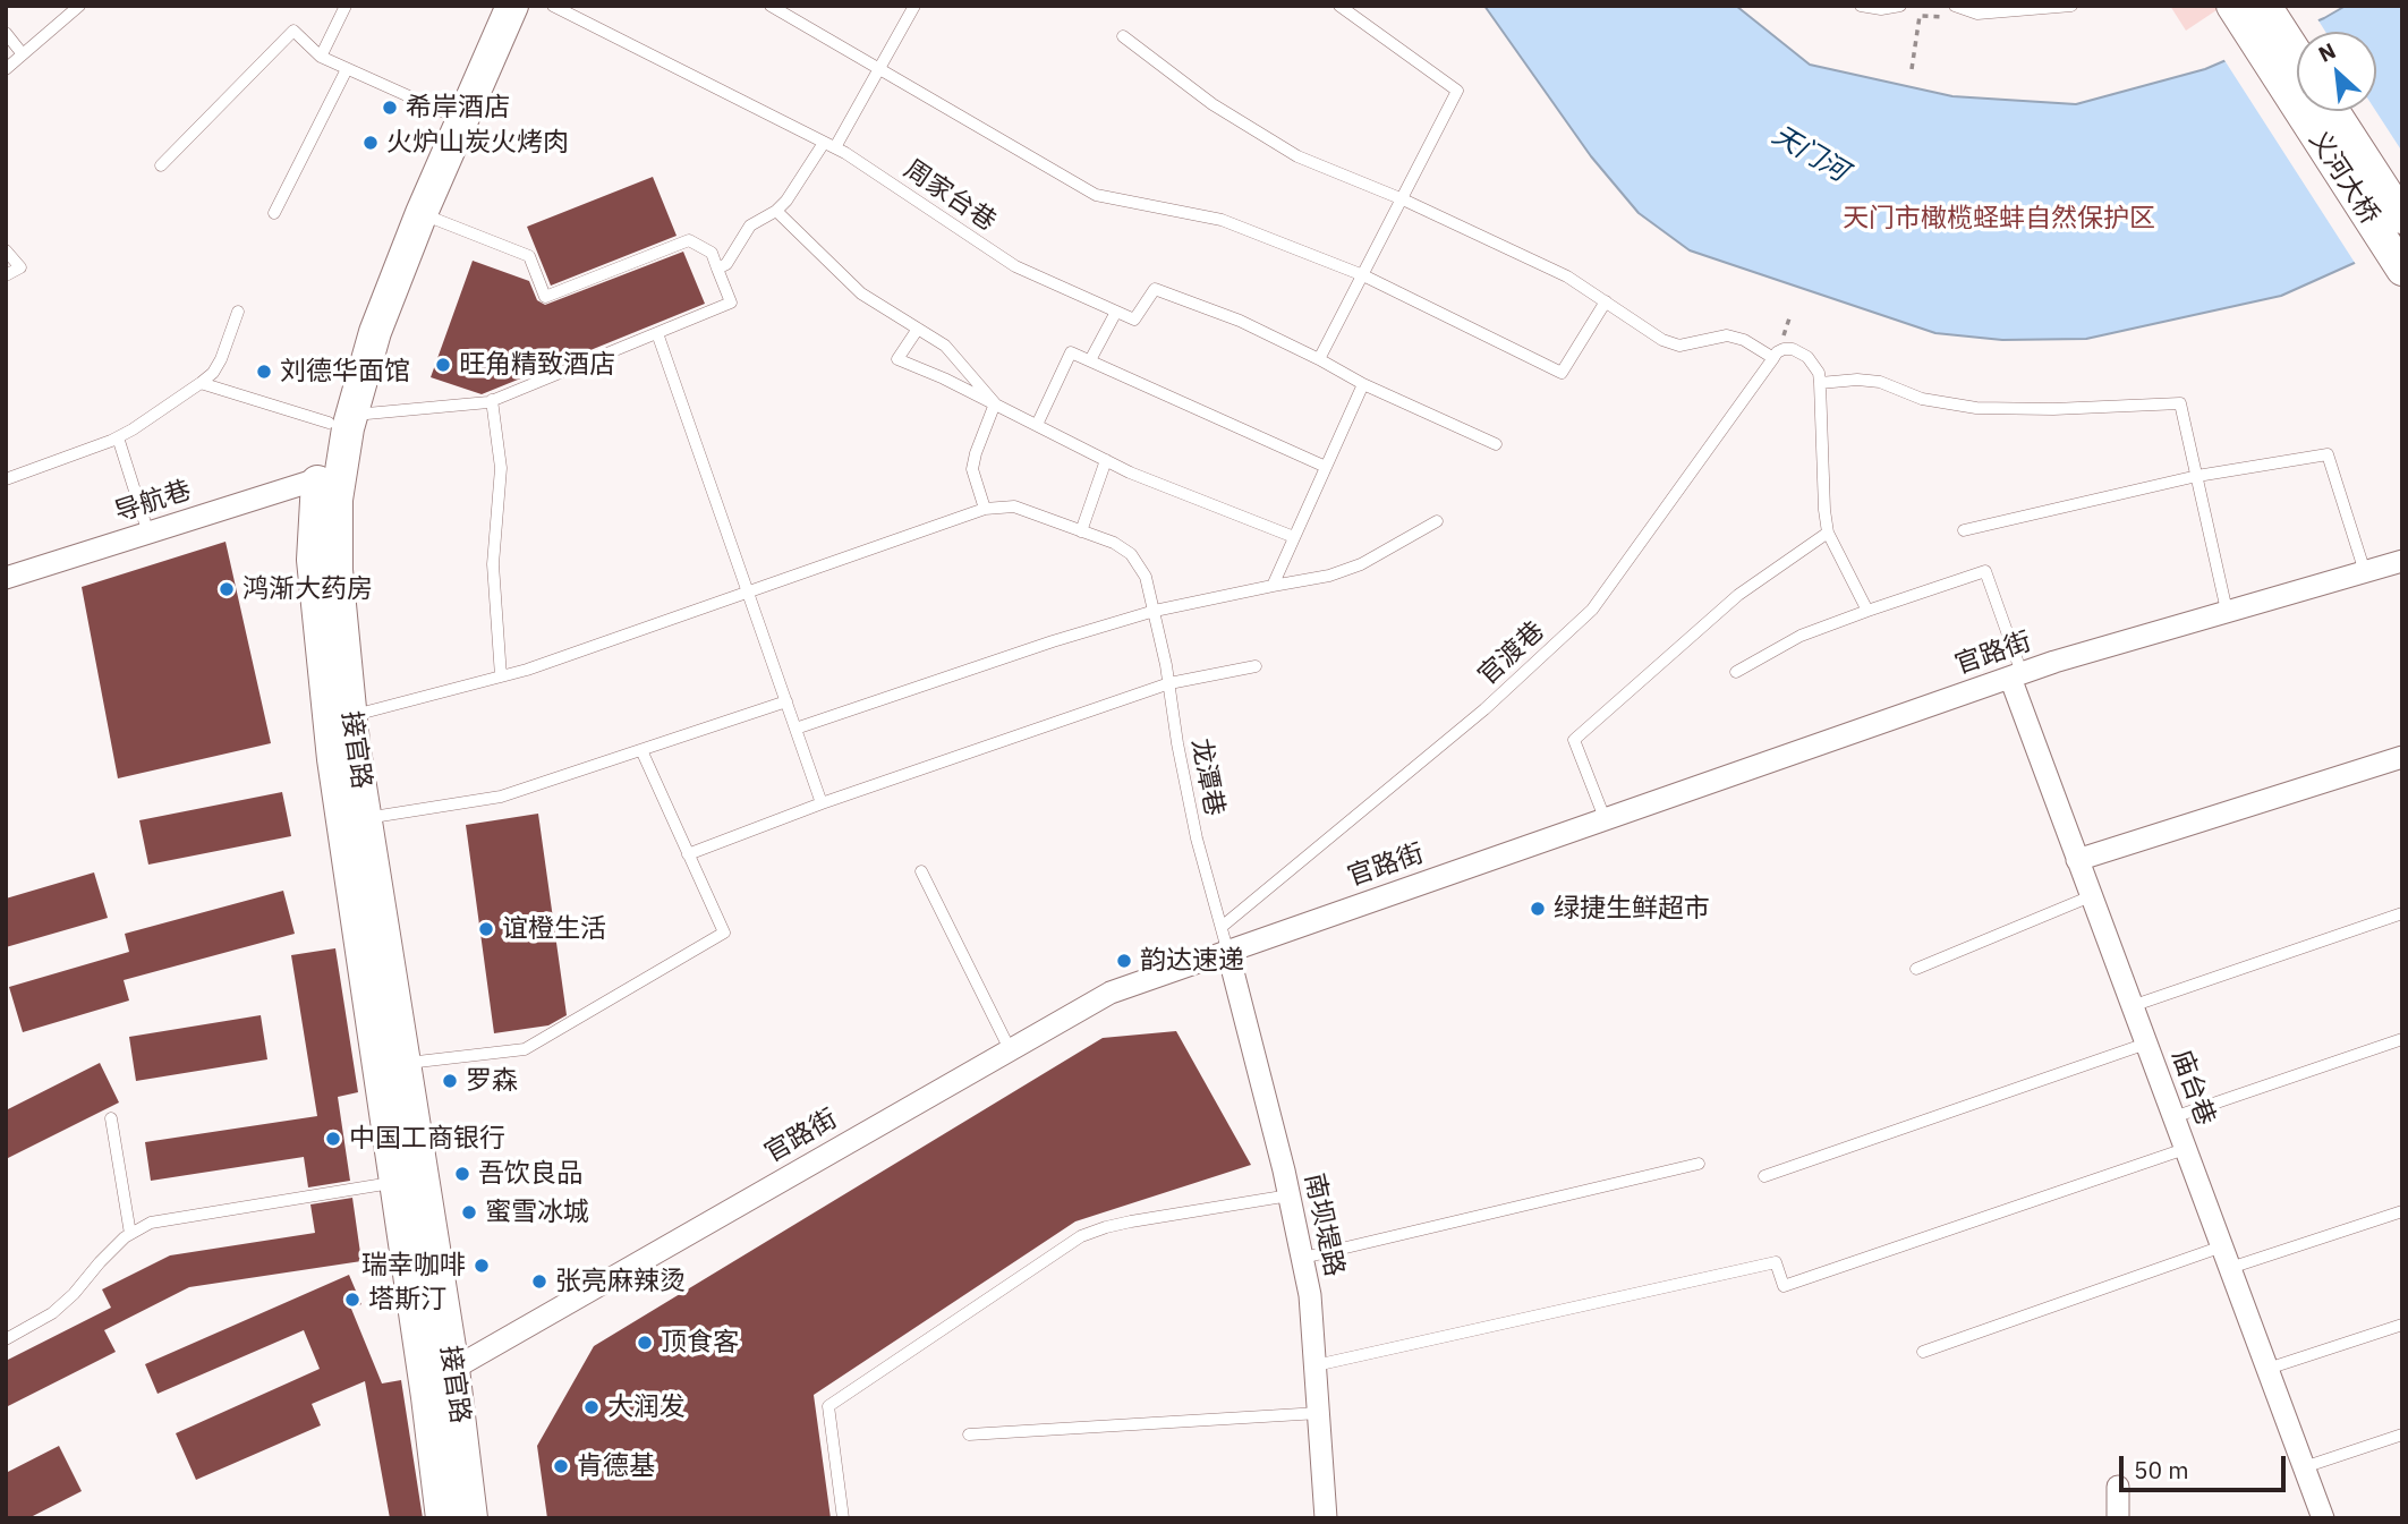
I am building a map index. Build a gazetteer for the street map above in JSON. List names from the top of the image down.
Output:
{
  "streets": {
    "main road": ["义河大桥", "接官路"],
    "street": [
      "导航巷",
      "官路街",
      "庙台巷",
      "南坝堤路"
    ],
    "lane": ["周家台巷", "官渡巷", "龙潭巷"]
  },
  "crossings": [
    ["导航巷", "接官路"],
    ["官渡巷", "龙潭巷"],
    ["官路街", "接官路"],
    ["官路街", "龙潭巷"],
    ["官路街", "庙台巷"],
    ["官路街", "南坝堤路"],
    ["龙潭巷", "南坝堤路"]
  ],
  "water": ["天门河"],
  "parks": ["天门市橄榄蛏蚌自然保护区"],
  "places": [
    "希岸酒店",
    "火炉山炭火烤肉",
    "旺角精致酒店",
    "刘德华面馆",
    "鸿渐大药房",
    "绿捷生鲜超市",
    "谊橙生活",
    "韵达速递",
    "罗森",
    "中国工商银行",
    "吾饮良品",
    "蜜雪冰城",
    "瑞幸咖啡",
    "张亮麻辣烫",
    "塔斯汀",
    "顶食客",
    "大润发",
    "肯德基"
  ],
  "scale_bar": "50 m",
  "north": "top left"
}
